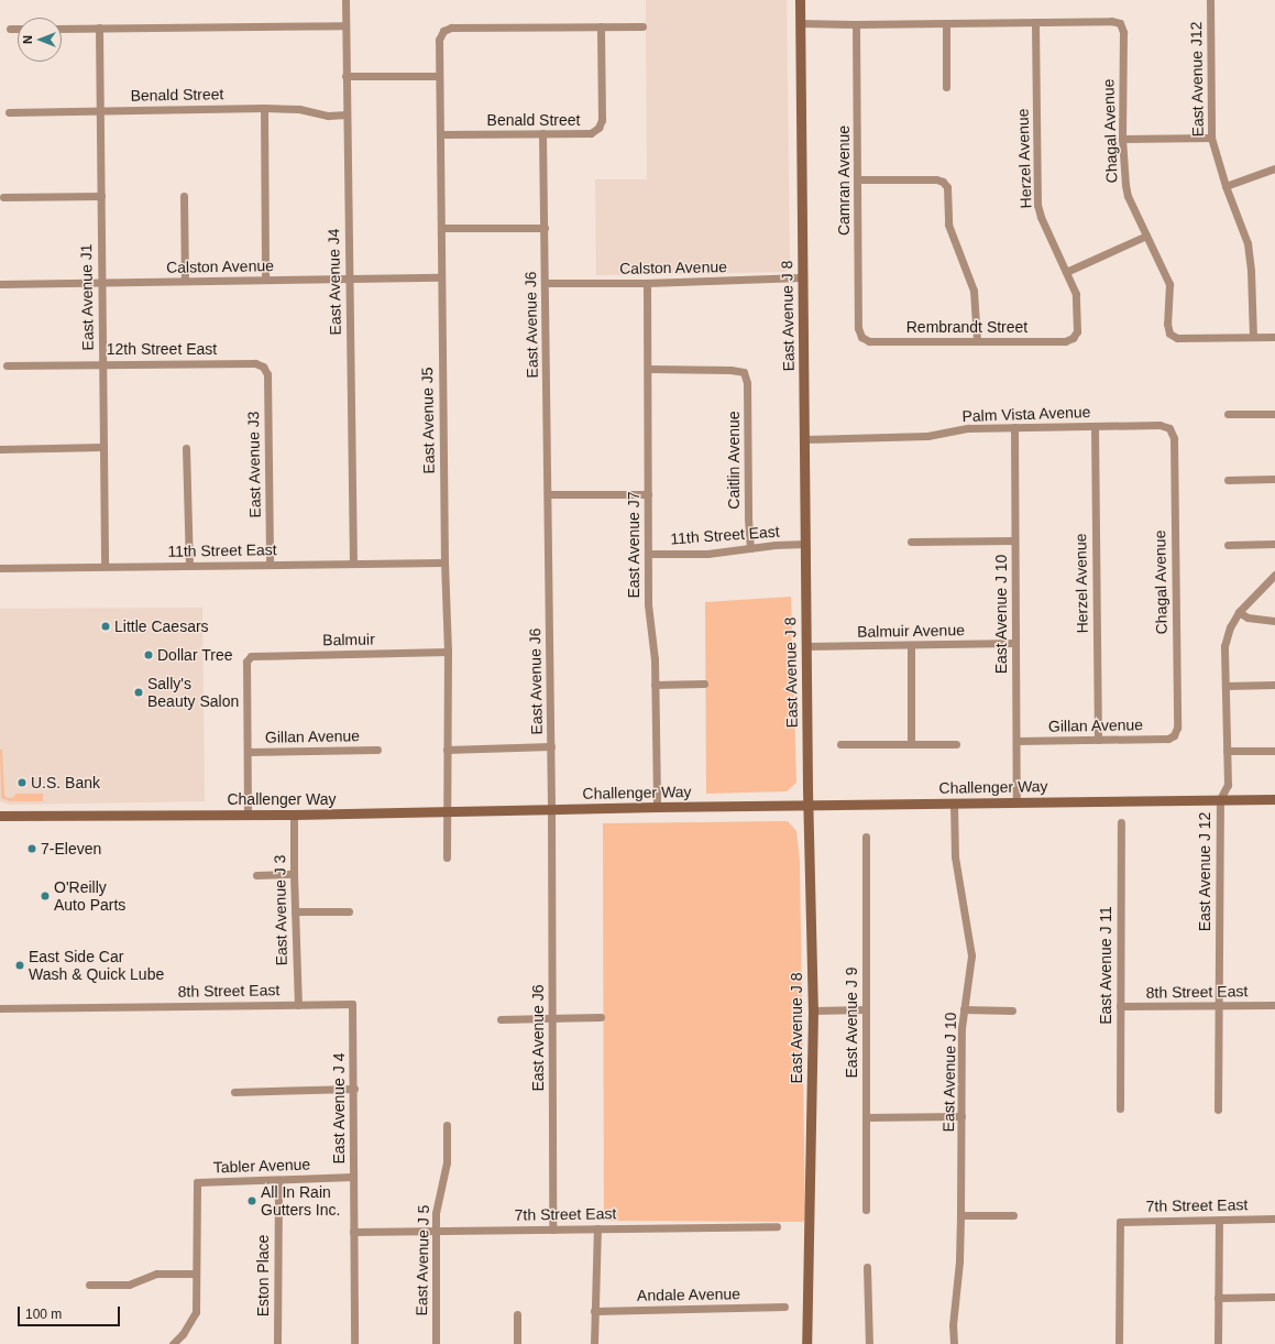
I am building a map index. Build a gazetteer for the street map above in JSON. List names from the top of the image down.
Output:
{
  "streets": {
    "street": [
      "East Avenue J12",
      "Benald Street",
      "Chagal Avenue",
      "Herzel Avenue",
      "Camran Avenue",
      "Calston Avenue",
      "East Avenue J4",
      "East Avenue J1",
      "East Avenue J 8",
      "East Avenue J6",
      "Rembrandt Street",
      "12th Street East",
      "Palm Vista Avenue",
      "East Avenue J5",
      "Caitlin Avenue",
      "East Avenue J3",
      "11th Street East",
      "East Avenue J7",
      "East Avenue J 10",
      "Balmuir Avenue",
      "Balmuir",
      "Gillan Avenue",
      "Challenger Way",
      "East Avenue J 12",
      "East Avenue J 3",
      "East Avenue J 11",
      "8th Street East",
      "East Avenue J 9",
      "East Avenue J 4",
      "Tabler Avenue",
      "7th Street East",
      "East Avenue J 5",
      "Eston Place",
      "Andale Avenue"
    ]
  },
  "crossings": [
    ["East Avenue J12", "Chagal Avenue"],
    ["Benald Street", "East Avenue J4"],
    ["Benald Street", "East Avenue J1"],
    ["Benald Street", "East Avenue J6"],
    ["Benald Street", "East Avenue J5"],
    ["Chagal Avenue", "Herzel Avenue"],
    ["Chagal Avenue", "Palm Vista Avenue"],
    ["Chagal Avenue", "Gillan Avenue"],
    ["Herzel Avenue", "Rembrandt Street"],
    ["Herzel Avenue", "Palm Vista Avenue"],
    ["Herzel Avenue", "Gillan Avenue"],
    ["Camran Avenue", "Rembrandt Street"],
    ["Calston Avenue", "East Avenue J4"],
    ["Calston Avenue", "East Avenue J1"],
    ["Calston Avenue", "East Avenue J 8"],
    ["Calston Avenue", "East Avenue J6"],
    ["Calston Avenue", "East Avenue J5"],
    ["Calston Avenue", "East Avenue J7"],
    ["East Avenue J4", "11th Street East"],
    ["East Avenue J1", "12th Street East"],
    ["East Avenue J1", "11th Street East"],
    ["East Avenue J 8", "Palm Vista Avenue"],
    ["East Avenue J 8", "11th Street East"],
    ["East Avenue J 8", "Balmuir Avenue"],
    ["East Avenue J 8", "Challenger Way"],
    ["East Avenue J6", "Challenger Way"],
    ["East Avenue J6", "7th Street East"],
    ["12th Street East", "East Avenue J3"],
    ["Palm Vista Avenue", "East Avenue J 10"],
    ["East Avenue J5", "11th Street East"],
    ["East Avenue J5", "Balmuir"],
    ["East Avenue J5", "Challenger Way"],
    ["Caitlin Avenue", "11th Street East"],
    ["Caitlin Avenue", "East Avenue J7"],
    ["East Avenue J3", "11th Street East"],
    ["11th Street East", "East Avenue J7"],
    ["East Avenue J7", "Challenger Way"],
    ["East Avenue J 10", "Balmuir Avenue"],
    ["East Avenue J 10", "Gillan Avenue"],
    ["East Avenue J 10", "Challenger Way"],
    ["Balmuir", "Gillan Avenue"],
    ["Challenger Way", "East Avenue J 12"],
    ["Challenger Way", "East Avenue J 3"],
    ["East Avenue J 12", "8th Street East"],
    ["East Avenue J 3", "8th Street East"],
    ["East Avenue J 11", "8th Street East"],
    ["8th Street East", "East Avenue J 4"],
    ["East Avenue J 4", "Tabler Avenue"],
    ["East Avenue J 4", "7th Street East"],
    ["Tabler Avenue", "Eston Place"],
    ["7th Street East", "East Avenue J 5"]
  ],
  "places": [
    "Little Caesars",
    "Dollar Tree",
    "Sally's Beauty Salon",
    "U.S. Bank",
    "7-Eleven",
    "O'Reilly Auto Parts",
    "East Side Car Wash & Quick Lube",
    "All In Rain Gutters Inc."
  ],
  "scale_bar": "100 m",
  "north": "left"
}
